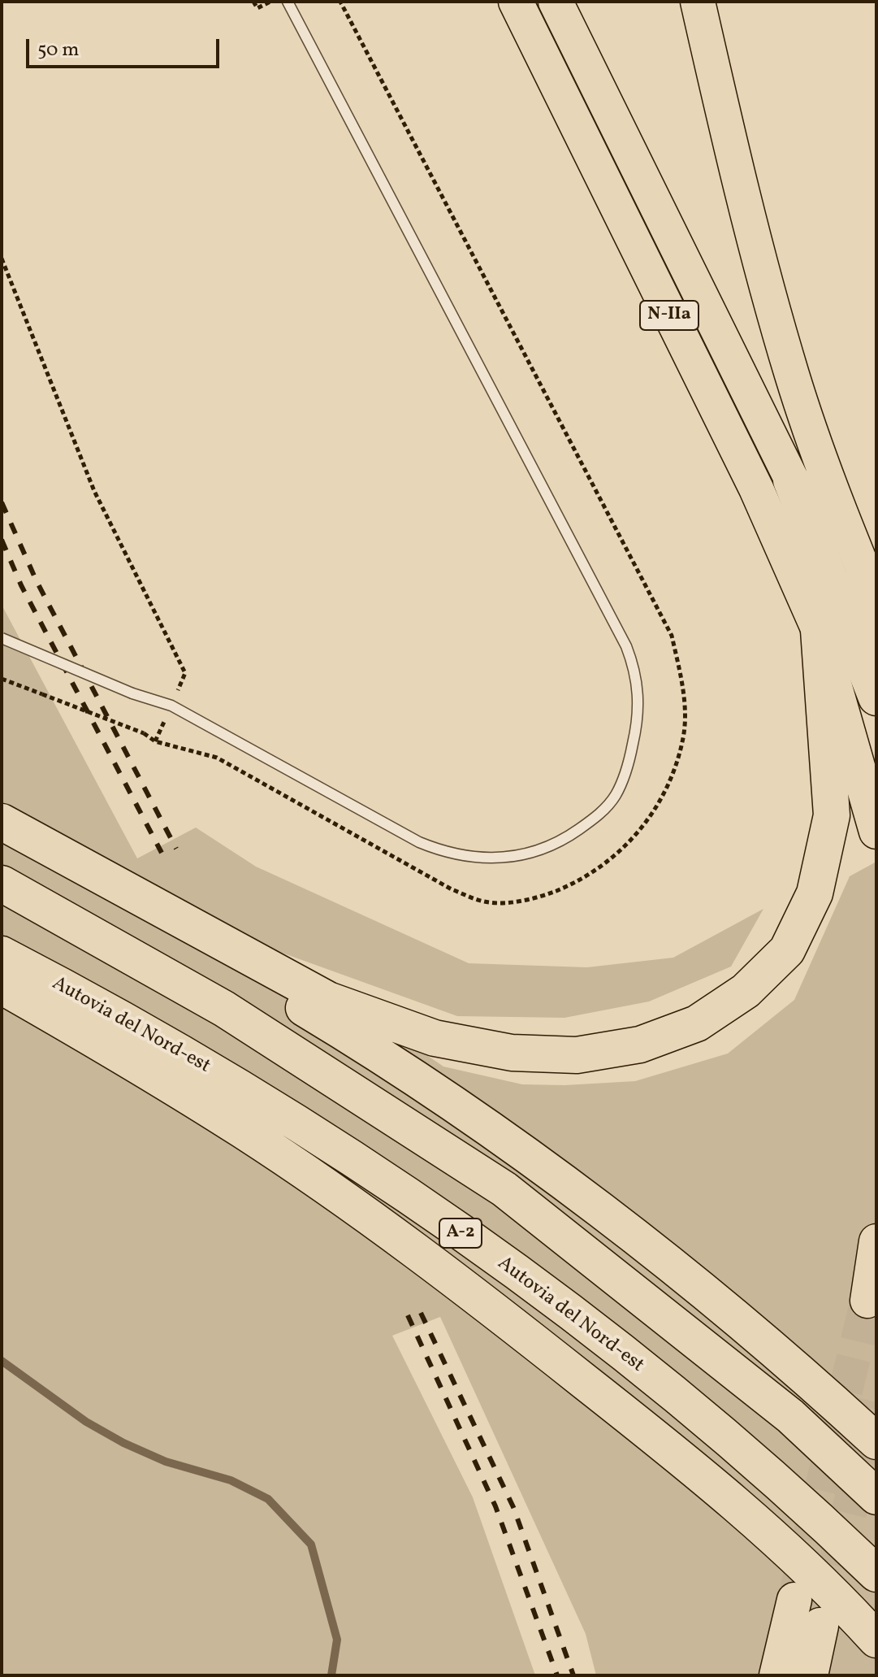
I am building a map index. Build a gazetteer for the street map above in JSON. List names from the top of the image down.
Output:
{
  "streets": {
    "highway": ["N-IIa", "Autovia del Nord-est", "A-2"]
  },
  "scale_bar": "50 m"
}
